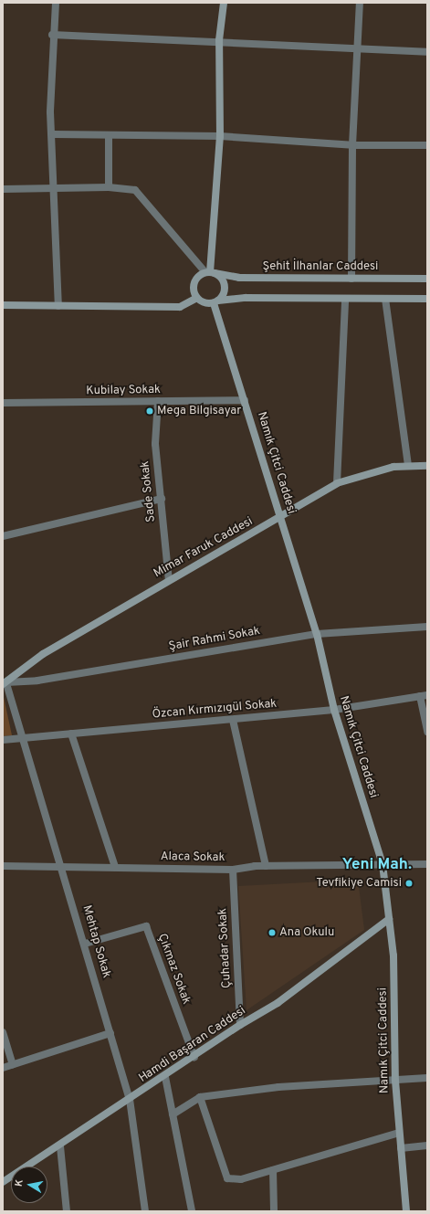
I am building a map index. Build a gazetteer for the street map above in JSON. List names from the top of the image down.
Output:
{
  "streets": {
    "street": [
      "Şehit İlhanlar Caddesi",
      "Kubilay Sokak",
      "Namık Çitci Caddesi",
      "Sade Sokak",
      "Mimar Faruk Caddesi",
      "Şair Rahmi Sokak",
      "Özcan Kırmızıgül Sokak",
      "Alaca Sokak",
      "Mehtap Sokak",
      "Çuhadar Sokak",
      "Çıkmaz Sokak",
      "Hamdi Başaran Caddesi"
    ]
  },
  "crossings": [
    ["Şehit İlhanlar Caddesi", "Namık Çitci Caddesi"],
    ["Kubilay Sokak", "Namık Çitci Caddesi"],
    ["Kubilay Sokak", "Sade Sokak"],
    ["Namık Çitci Caddesi", "Mimar Faruk Caddesi"],
    ["Namık Çitci Caddesi", "Şair Rahmi Sokak"],
    ["Namık Çitci Caddesi", "Özcan Kırmızıgül Sokak"],
    ["Namık Çitci Caddesi", "Alaca Sokak"],
    ["Namık Çitci Caddesi", "Hamdi Başaran Caddesi"],
    ["Sade Sokak", "Mimar Faruk Caddesi"],
    ["Mimar Faruk Caddesi", "Şair Rahmi Sokak"],
    ["Mimar Faruk Caddesi", "Mehtap Sokak"],
    ["Şair Rahmi Sokak", "Mehtap Sokak"],
    ["Özcan Kırmızıgül Sokak", "Mehtap Sokak"],
    ["Alaca Sokak", "Mehtap Sokak"],
    ["Alaca Sokak", "Çuhadar Sokak"],
    ["Mehtap Sokak", "Çıkmaz Sokak"],
    ["Mehtap Sokak", "Hamdi Başaran Caddesi"],
    ["Çuhadar Sokak", "Hamdi Başaran Caddesi"],
    ["Çıkmaz Sokak", "Hamdi Başaran Caddesi"]
  ],
  "districts": ["Yeni Mah."],
  "places": ["Mega Bilgisayar", "Tevfikiye Camisi", "Ana Okulu"],
  "north": "left"
}
